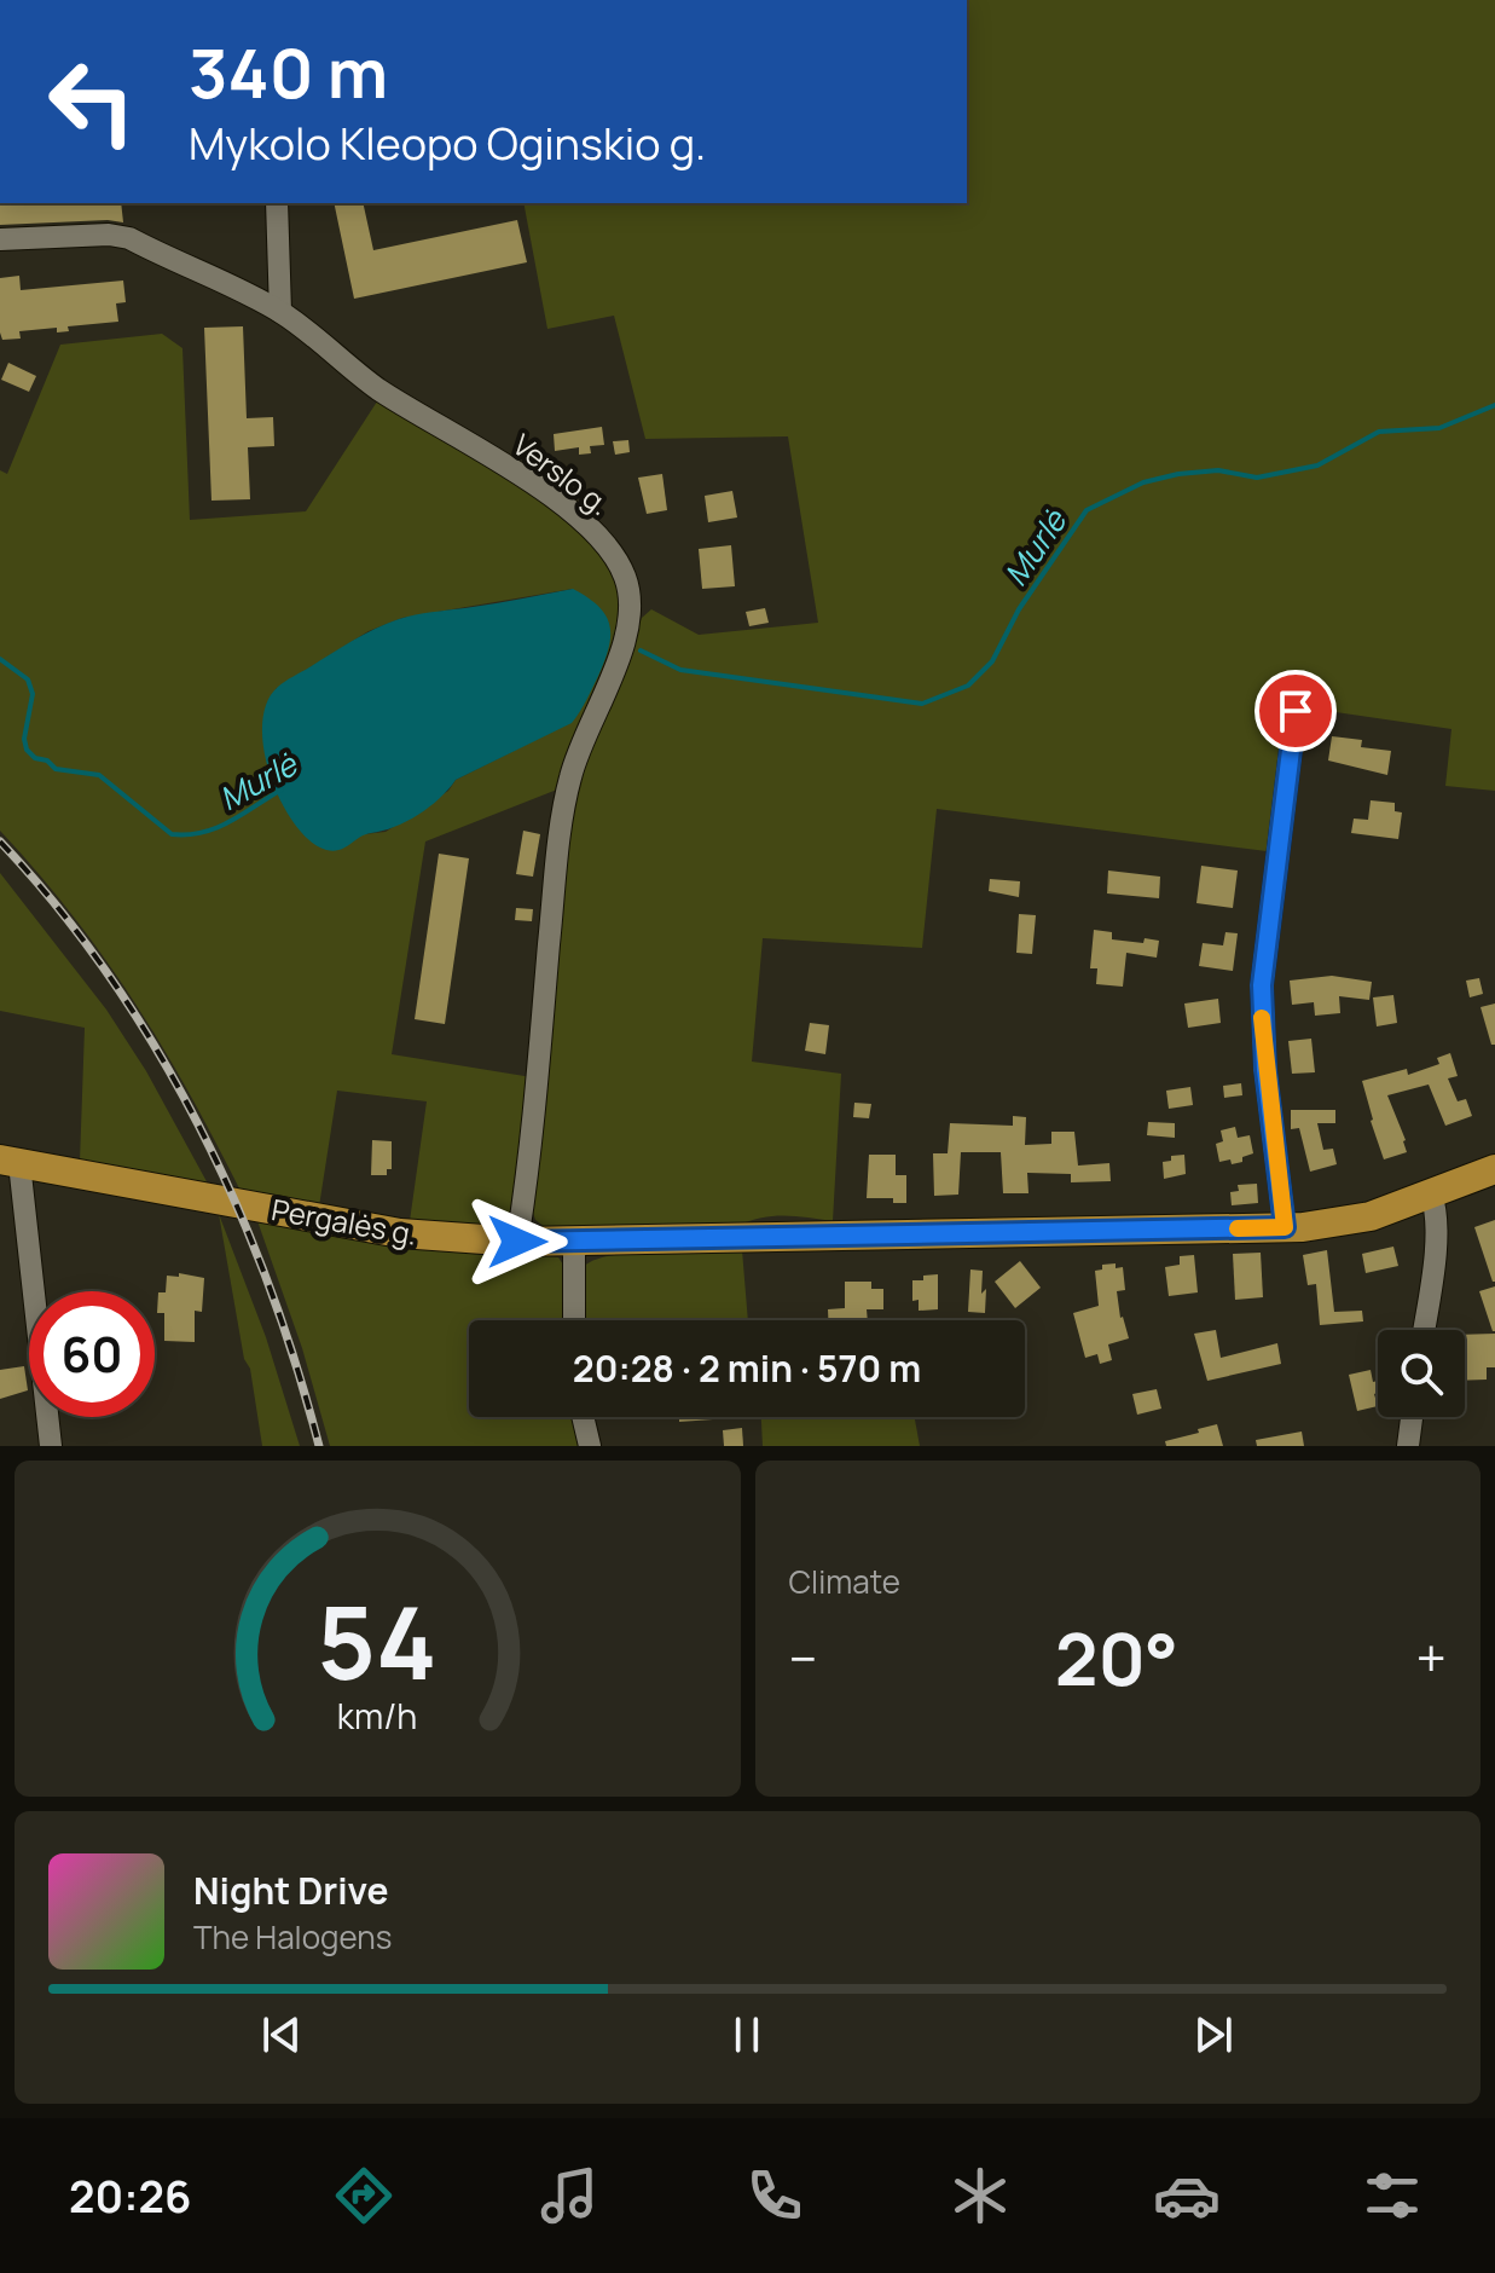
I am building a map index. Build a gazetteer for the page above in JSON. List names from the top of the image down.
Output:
{
  "streets": {
    "main road": ["Pergalės g."],
    "street": ["Verslo g."]
  },
  "crossings": [
    ["Verslo g.", "Pergalės g."]
  ],
  "water": ["Murlė"],
  "page": {
    "turn": ["340 m", "Mykolo Kleopo Oginskio g."],
    "limit": "60",
    "trip": "20:28 · 2 min · 570 m",
    "tile": "Climate",
    "heat": ["−", "20°", "+"],
    "song": ["Night Drive", "The Halogens"],
    "tabs": "20:26",
    "gauge": ["54", "km/h"]
  }
}
